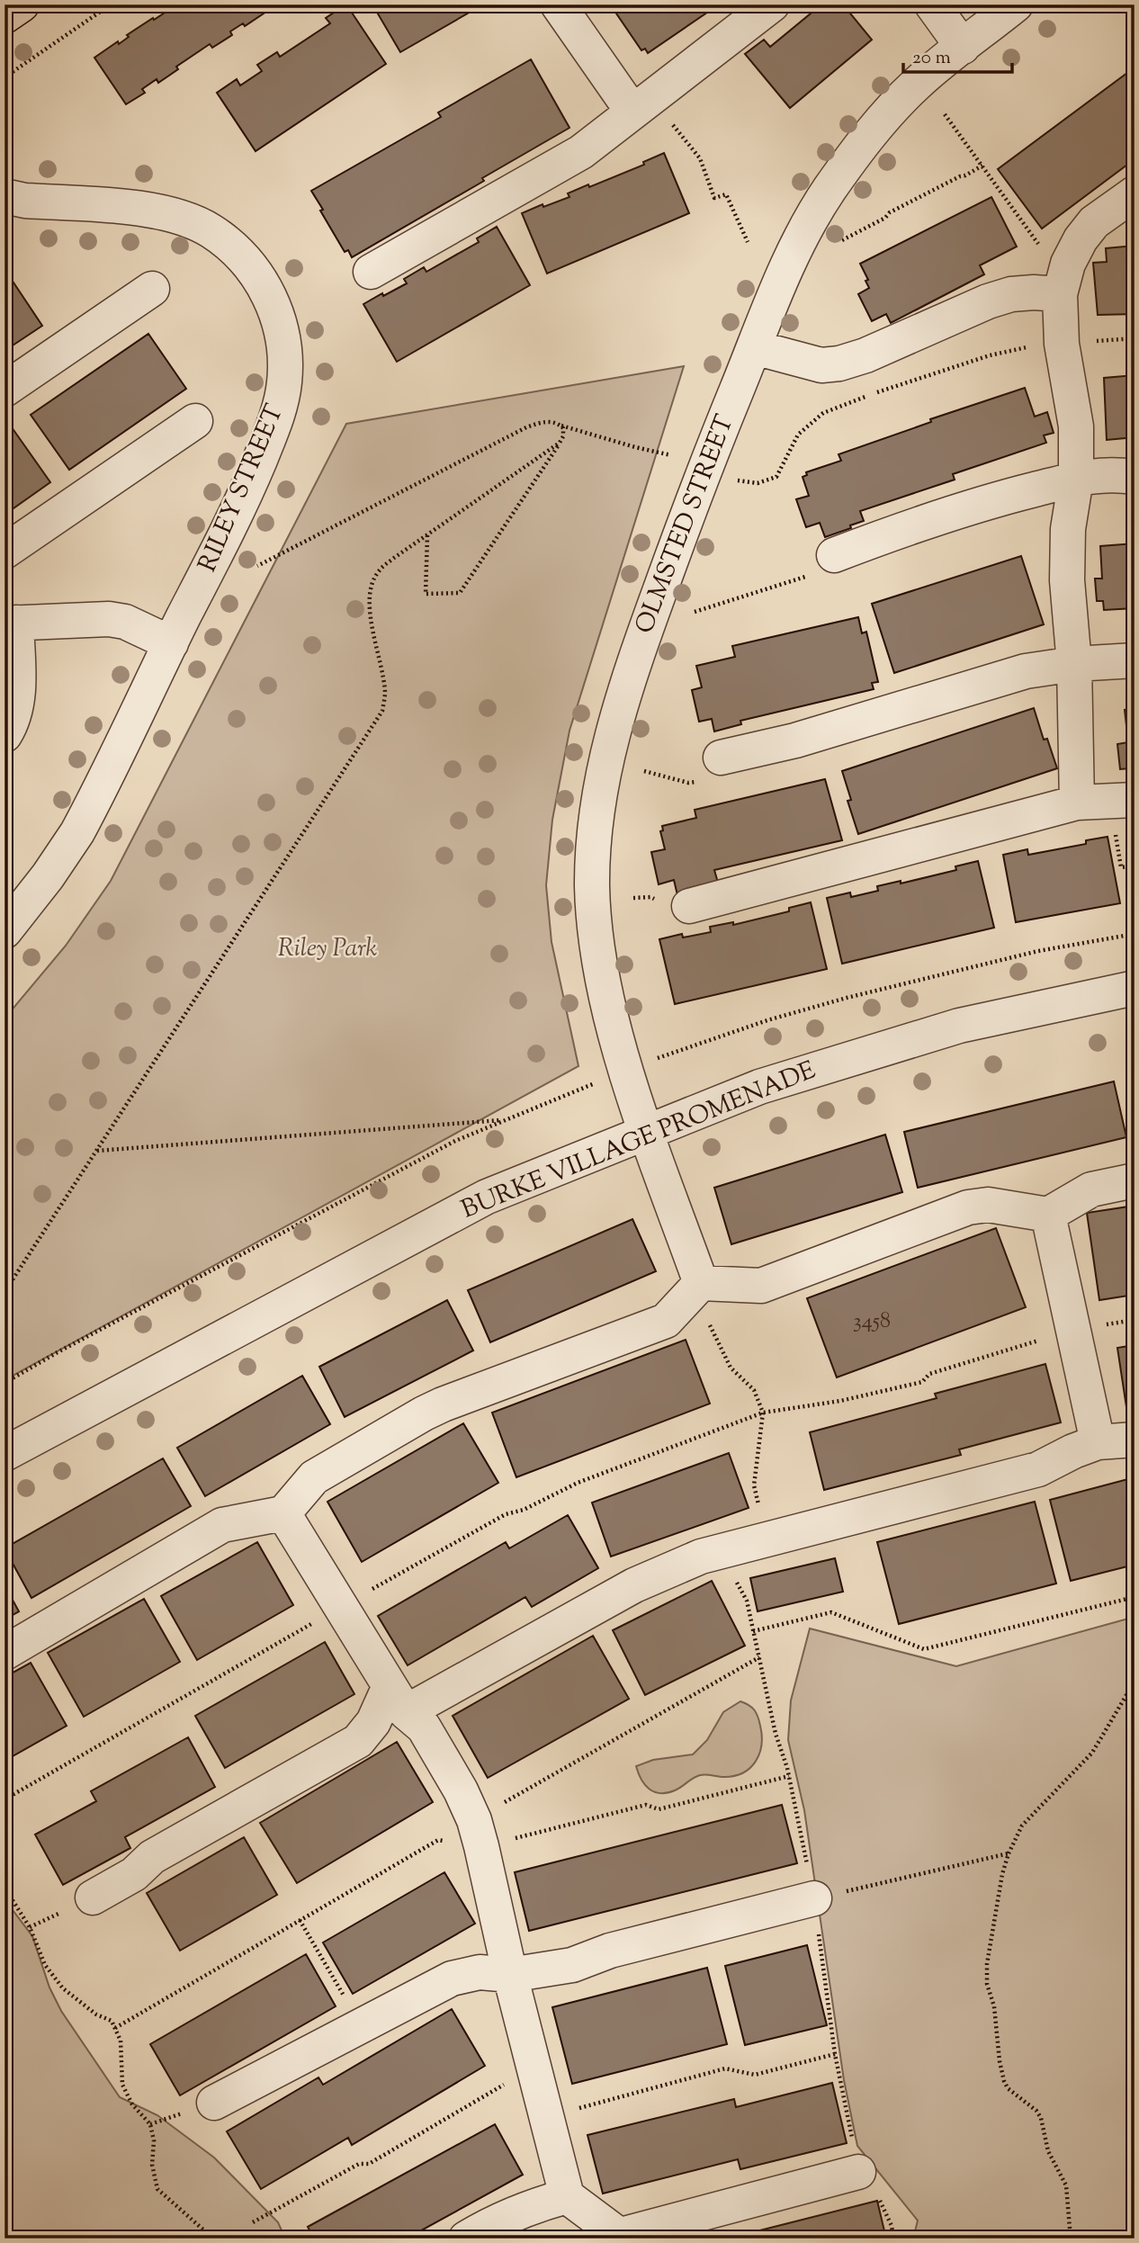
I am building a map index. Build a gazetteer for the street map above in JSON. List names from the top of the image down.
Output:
{
  "streets": {
    "street": ["RILEY STREET", "OLMSTED STREET", "BURKE VILLAGE PROMENADE"]
  },
  "crossings": [
    ["OLMSTED STREET", "BURKE VILLAGE PROMENADE"]
  ],
  "parks": ["Riley Park"],
  "house_numbers": ["3458"],
  "scale_bar": "20 m"
}
